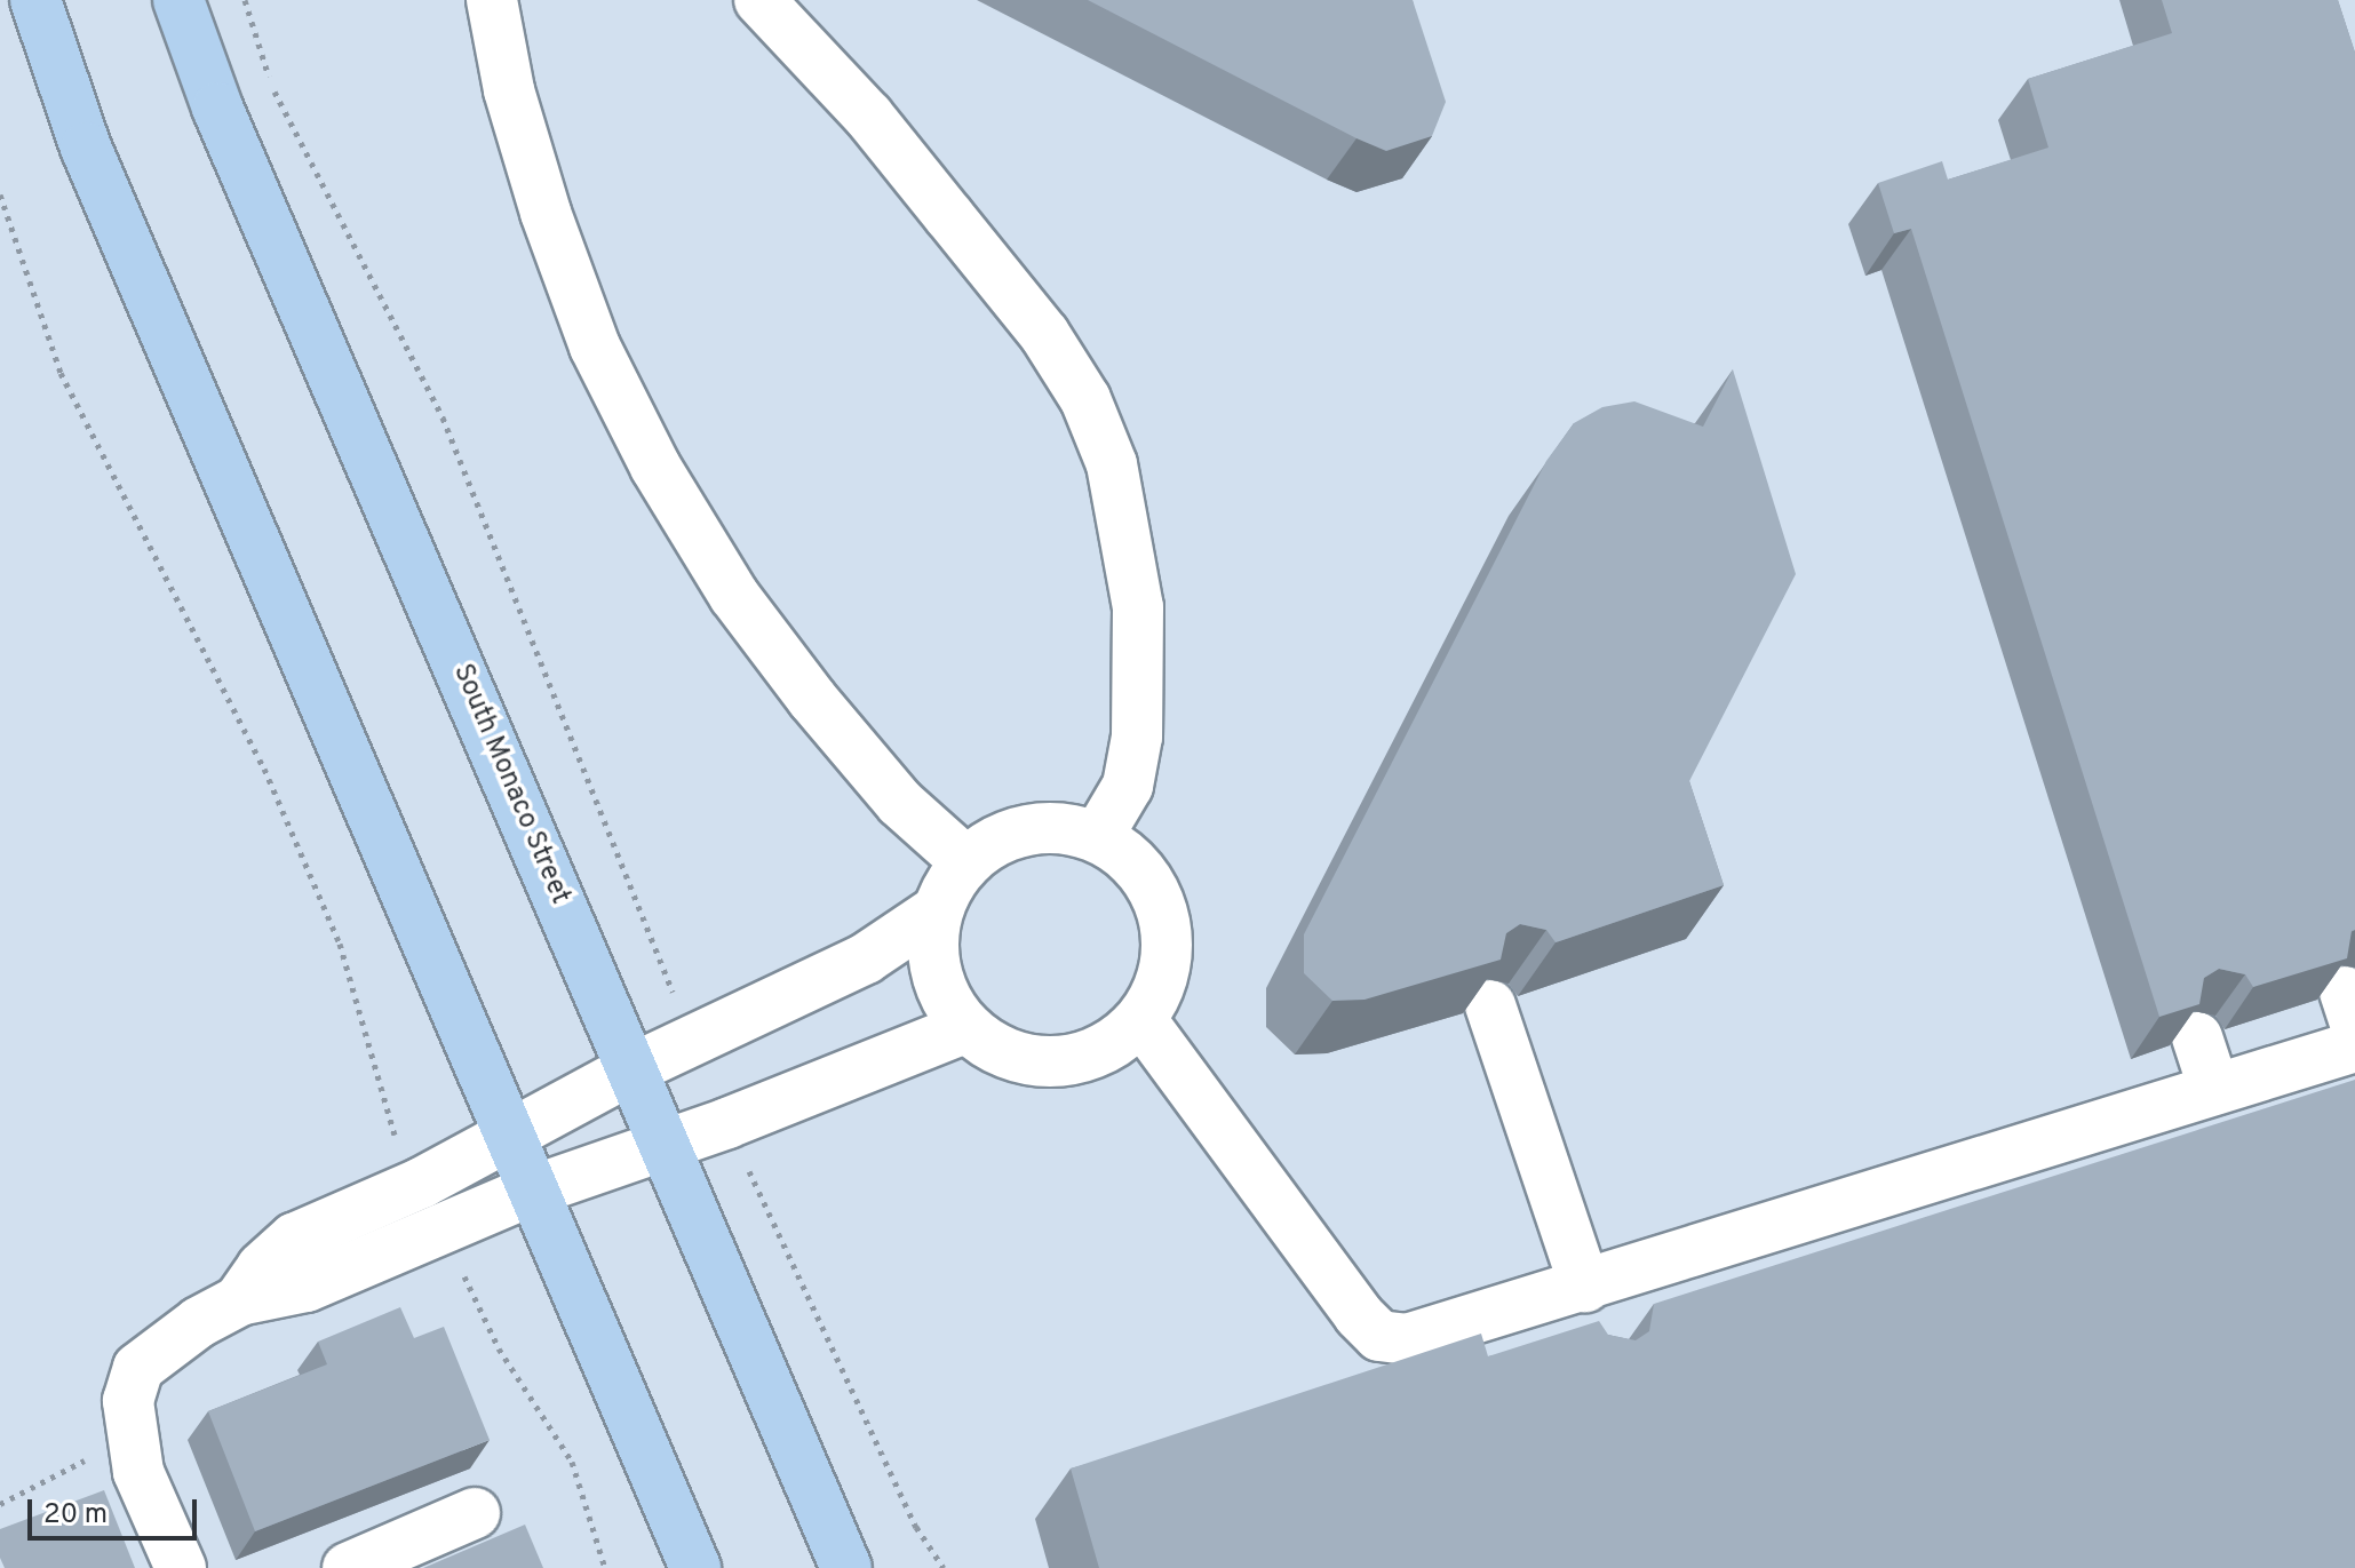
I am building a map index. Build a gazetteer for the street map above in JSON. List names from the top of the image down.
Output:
{
  "streets": {
    "main road": ["South Monaco Street"]
  },
  "scale_bar": "20 m"
}
